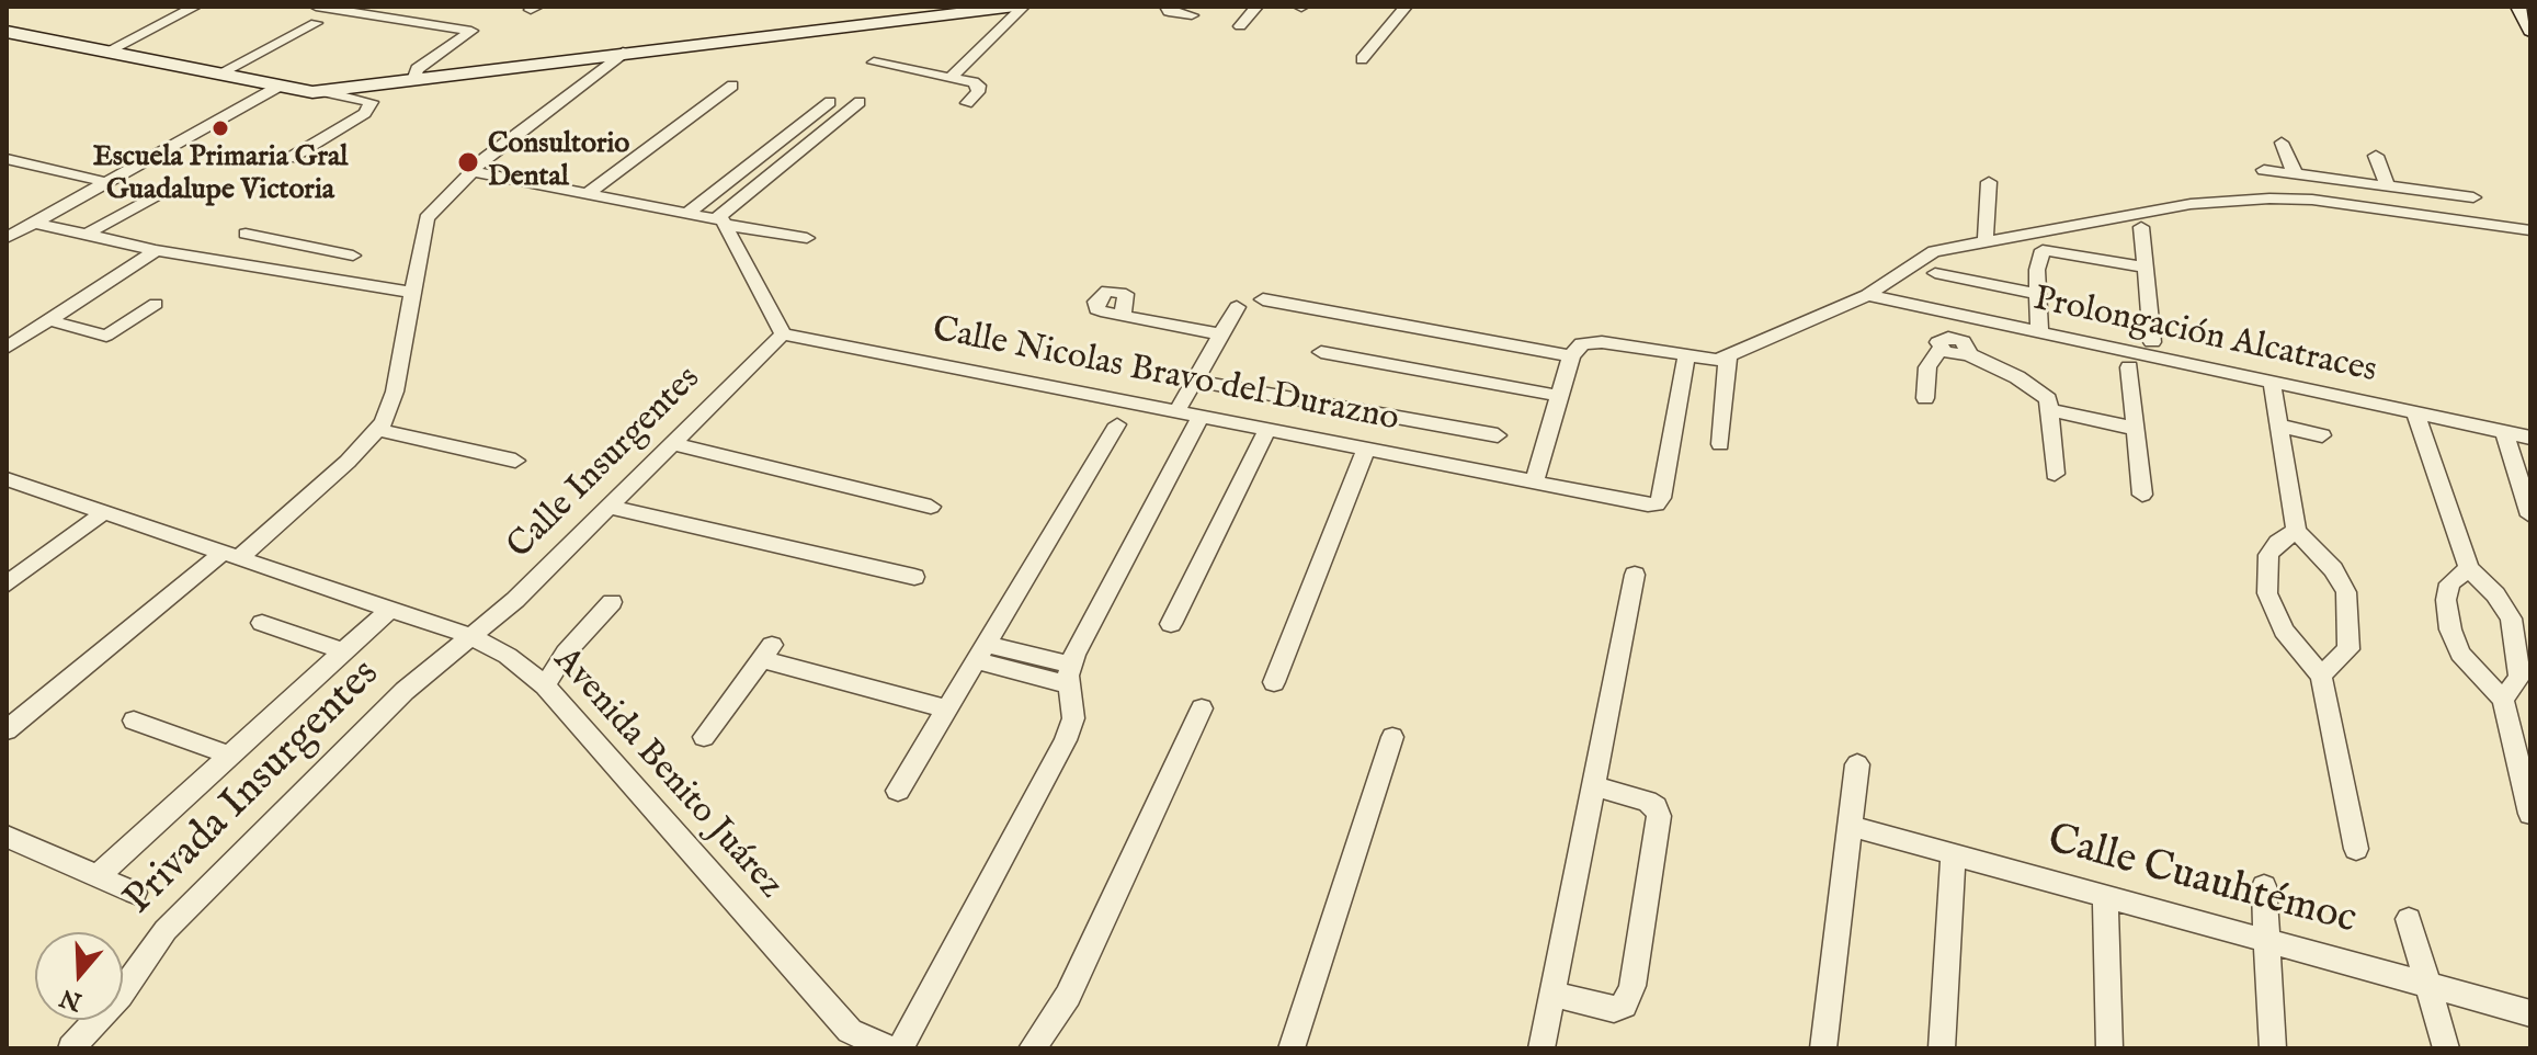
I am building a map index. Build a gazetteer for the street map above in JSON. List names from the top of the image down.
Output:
{
  "streets": {
    "street": [
      "Prolongación Alcatraces",
      "Calle Nicolas Bravo del Durazno",
      "Calle Insurgentes",
      "Avenida Benito Juárez",
      "Privada Insurgentes",
      "Calle Cuauhtémoc"
    ]
  },
  "crossings": [
    ["Calle Nicolas Bravo del Durazno", "Calle Insurgentes"],
    ["Calle Insurgentes", "Avenida Benito Juárez"],
    ["Calle Insurgentes", "Privada Insurgentes"],
    ["Avenida Benito Juárez", "Privada Insurgentes"]
  ],
  "places": ["Escuela Primaria Gral Guadalupe Victoria", "Consultorio Dental"],
  "north": "bottom"
}
